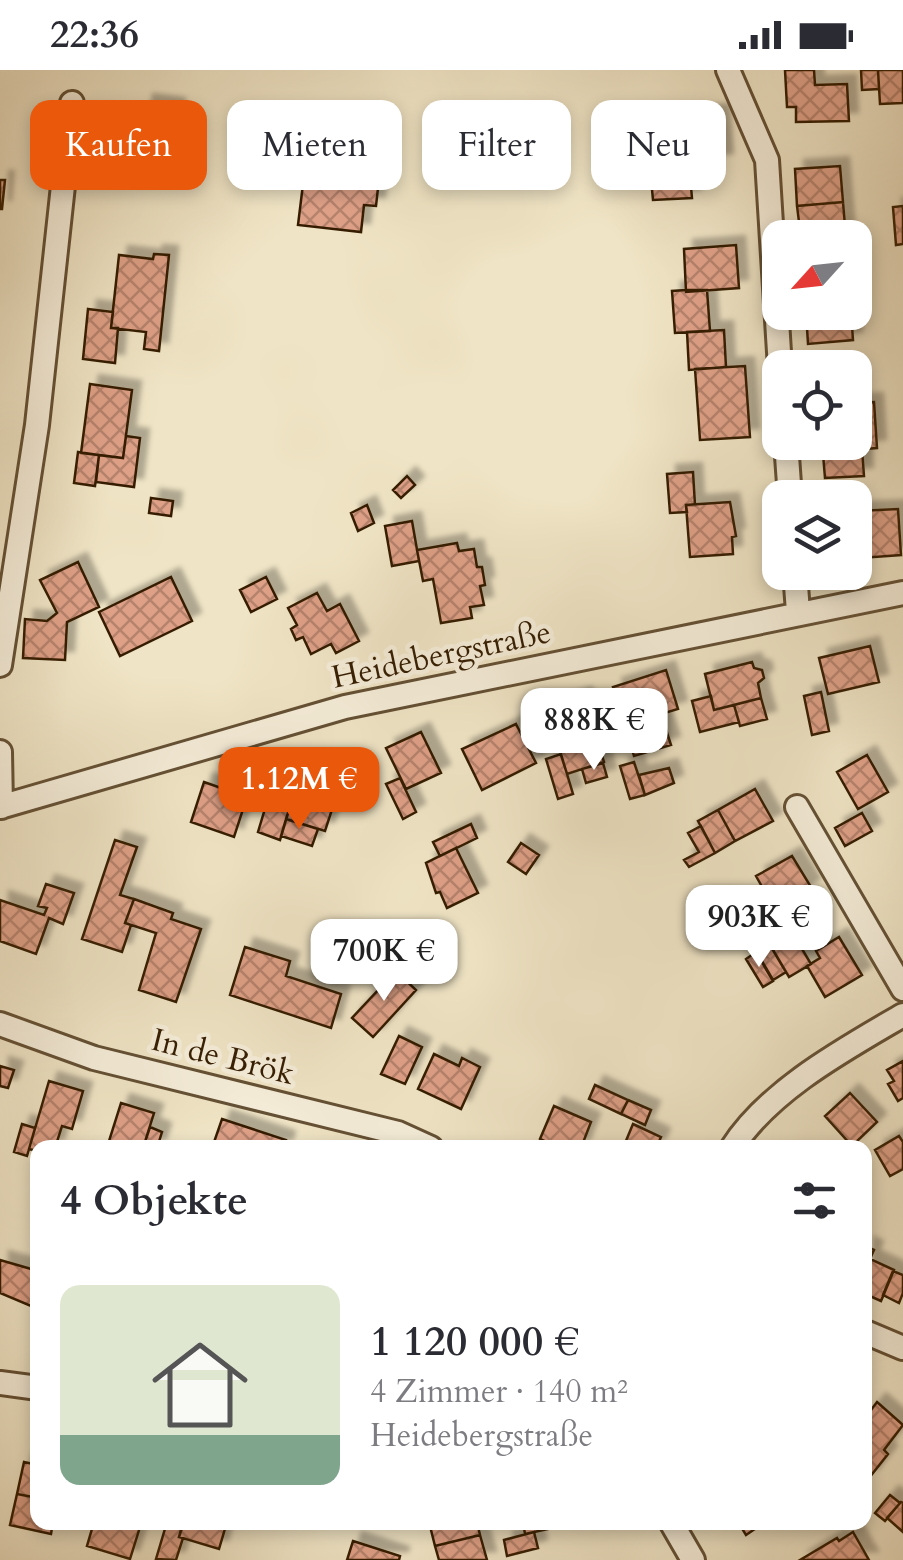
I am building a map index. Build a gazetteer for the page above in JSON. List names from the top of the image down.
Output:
{
  "streets": {
    "street": ["Heidebergstraße", "In de Brök"]
  },
  "north": "bottom left",
  "page": {
    "status": "22:36",
    "chip": [
      "Kaufen",
      "Mieten",
      "Filter",
      "Neu"
    ],
    "price": [
      "888K €",
      "1.12M €",
      "903K €",
      "700K €"
    ],
    "heading": "4 Objekte",
    "list": [
      {
        "name": "1 120 000 €",
        "note": "4 Zimmer · 140 m² · Heidebergstraße"
      }
    ]
  }
}
